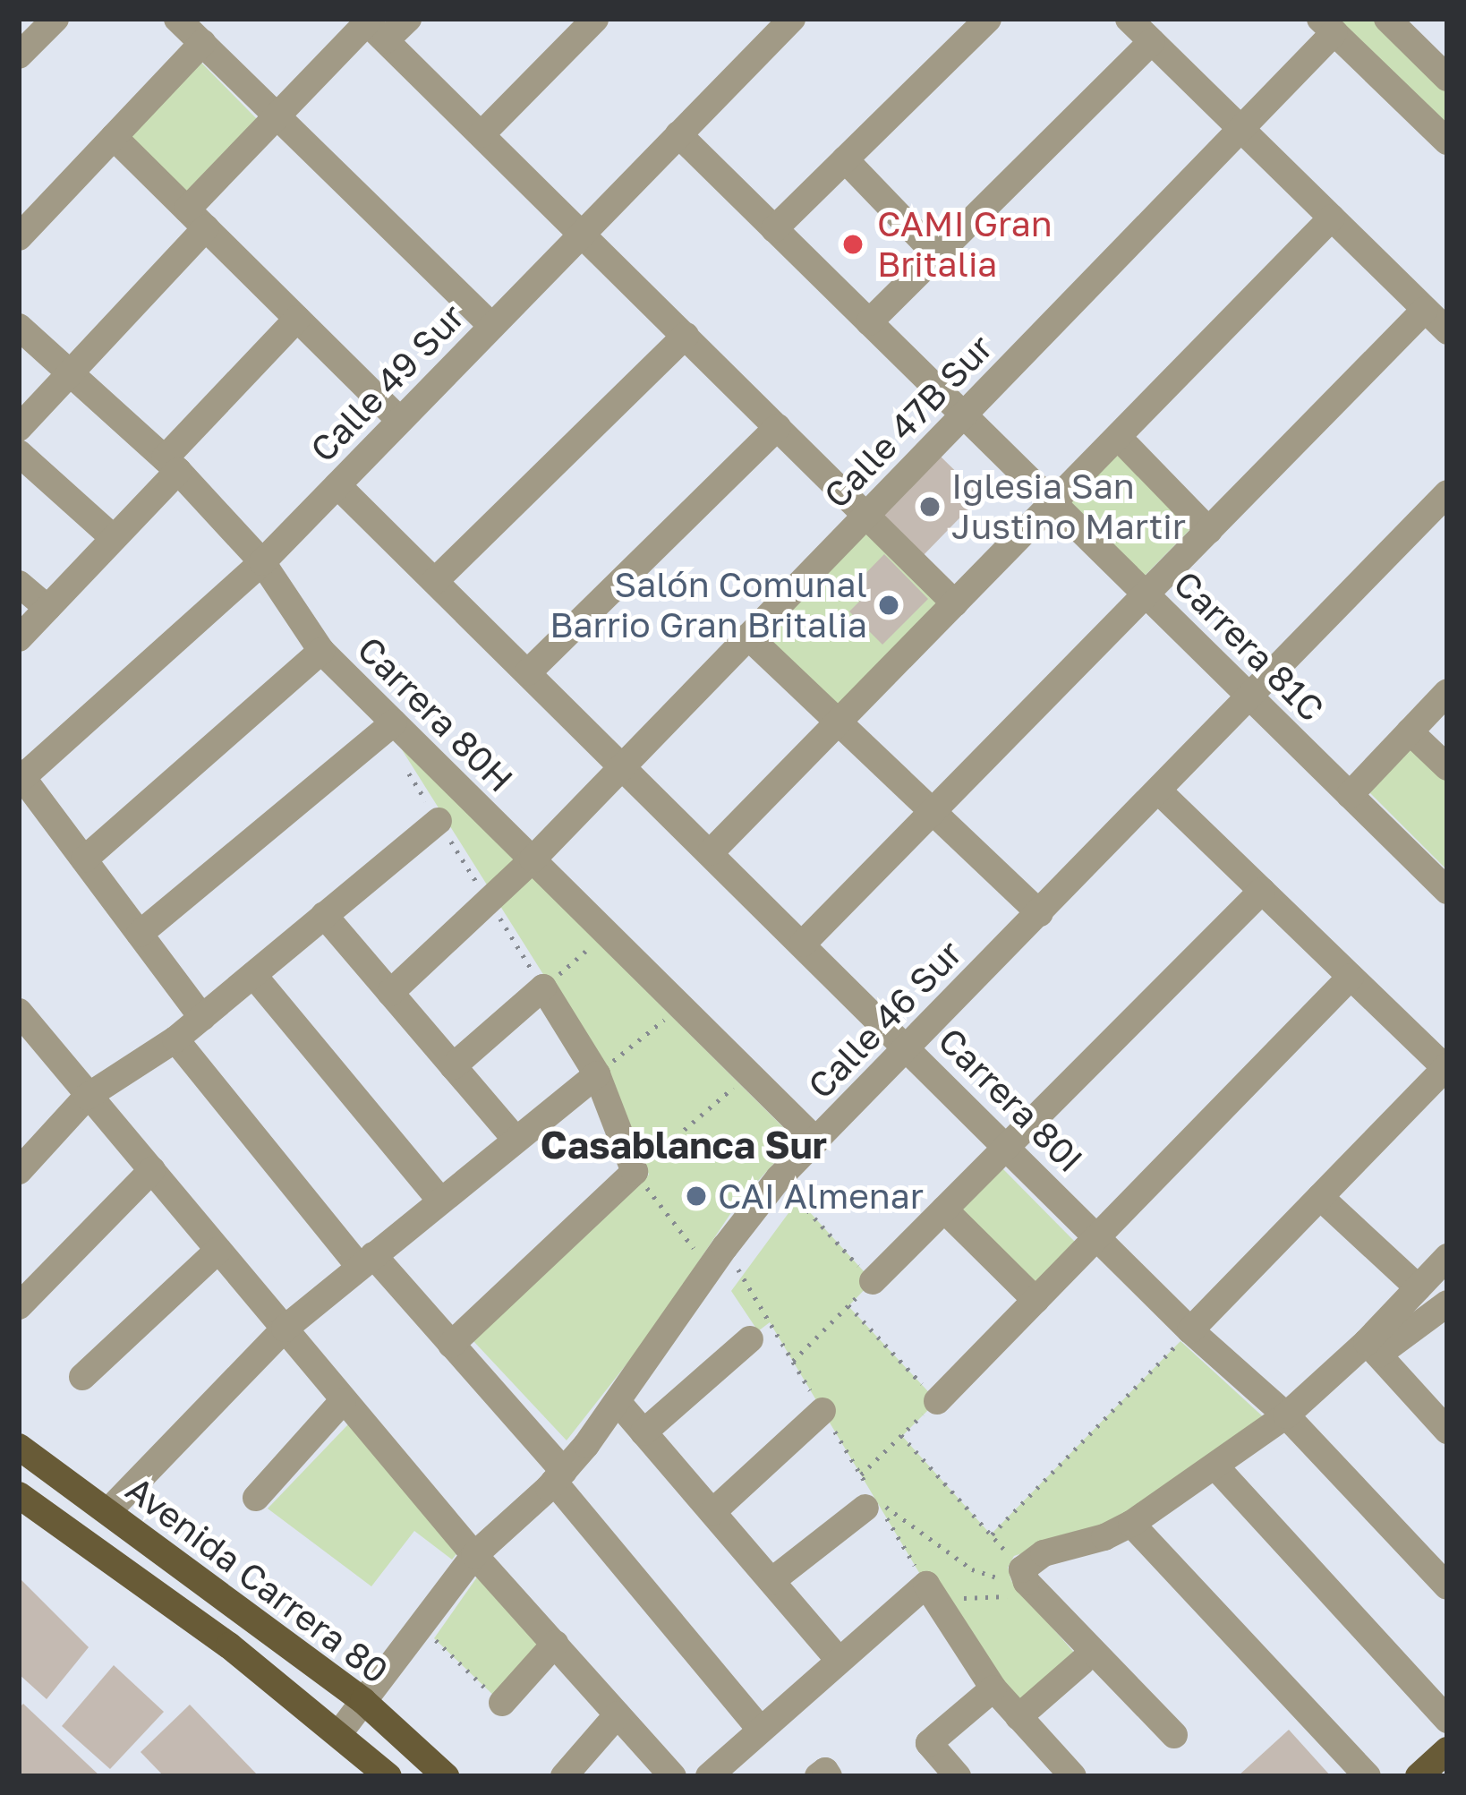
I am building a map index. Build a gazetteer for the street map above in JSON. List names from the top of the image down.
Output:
{
  "streets": {
    "main road": ["Avenida Carrera 80"],
    "street": [
      "Calle 49 Sur",
      "Calle 47B Sur",
      "Carrera 81C",
      "Carrera 80H",
      "Calle 46 Sur",
      "Carrera 80I"
    ]
  },
  "crossings": [
    ["Calle 49 Sur", "Carrera 81C"],
    ["Calle 49 Sur", "Carrera 80H"],
    ["Calle 49 Sur", "Carrera 80I"],
    ["Calle 47B Sur", "Carrera 81C"],
    ["Calle 47B Sur", "Carrera 80H"],
    ["Calle 47B Sur", "Carrera 80I"],
    ["Carrera 81C", "Calle 46 Sur"],
    ["Carrera 80H", "Calle 46 Sur"],
    ["Calle 46 Sur", "Carrera 80I"],
    ["Calle 46 Sur", "Avenida Carrera 80"]
  ],
  "districts": ["Casablanca Sur"],
  "places": [
    "CAMI Gran Britalia",
    "Iglesia San Justino Martir",
    "Salón Comunal Barrio Gran Britalia",
    "CAI Almenar"
  ]
}
